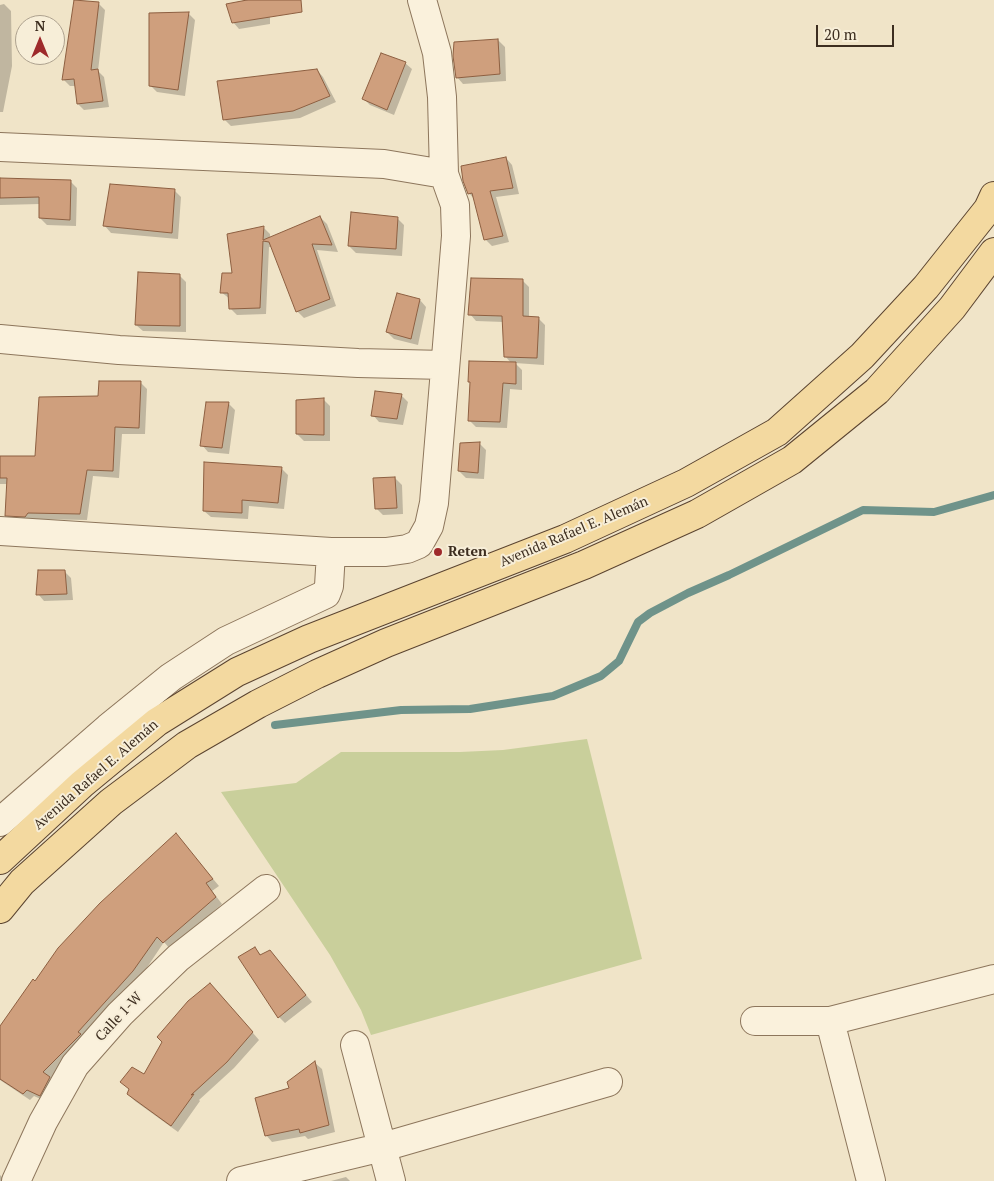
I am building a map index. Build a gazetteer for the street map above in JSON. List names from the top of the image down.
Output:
{
  "streets": {
    "main road": ["Avenida Rafael E. Alemán"],
    "street": ["Calle 1-W"]
  },
  "places": ["Reten"],
  "scale_bar": "20 m",
  "north": "top"
}
